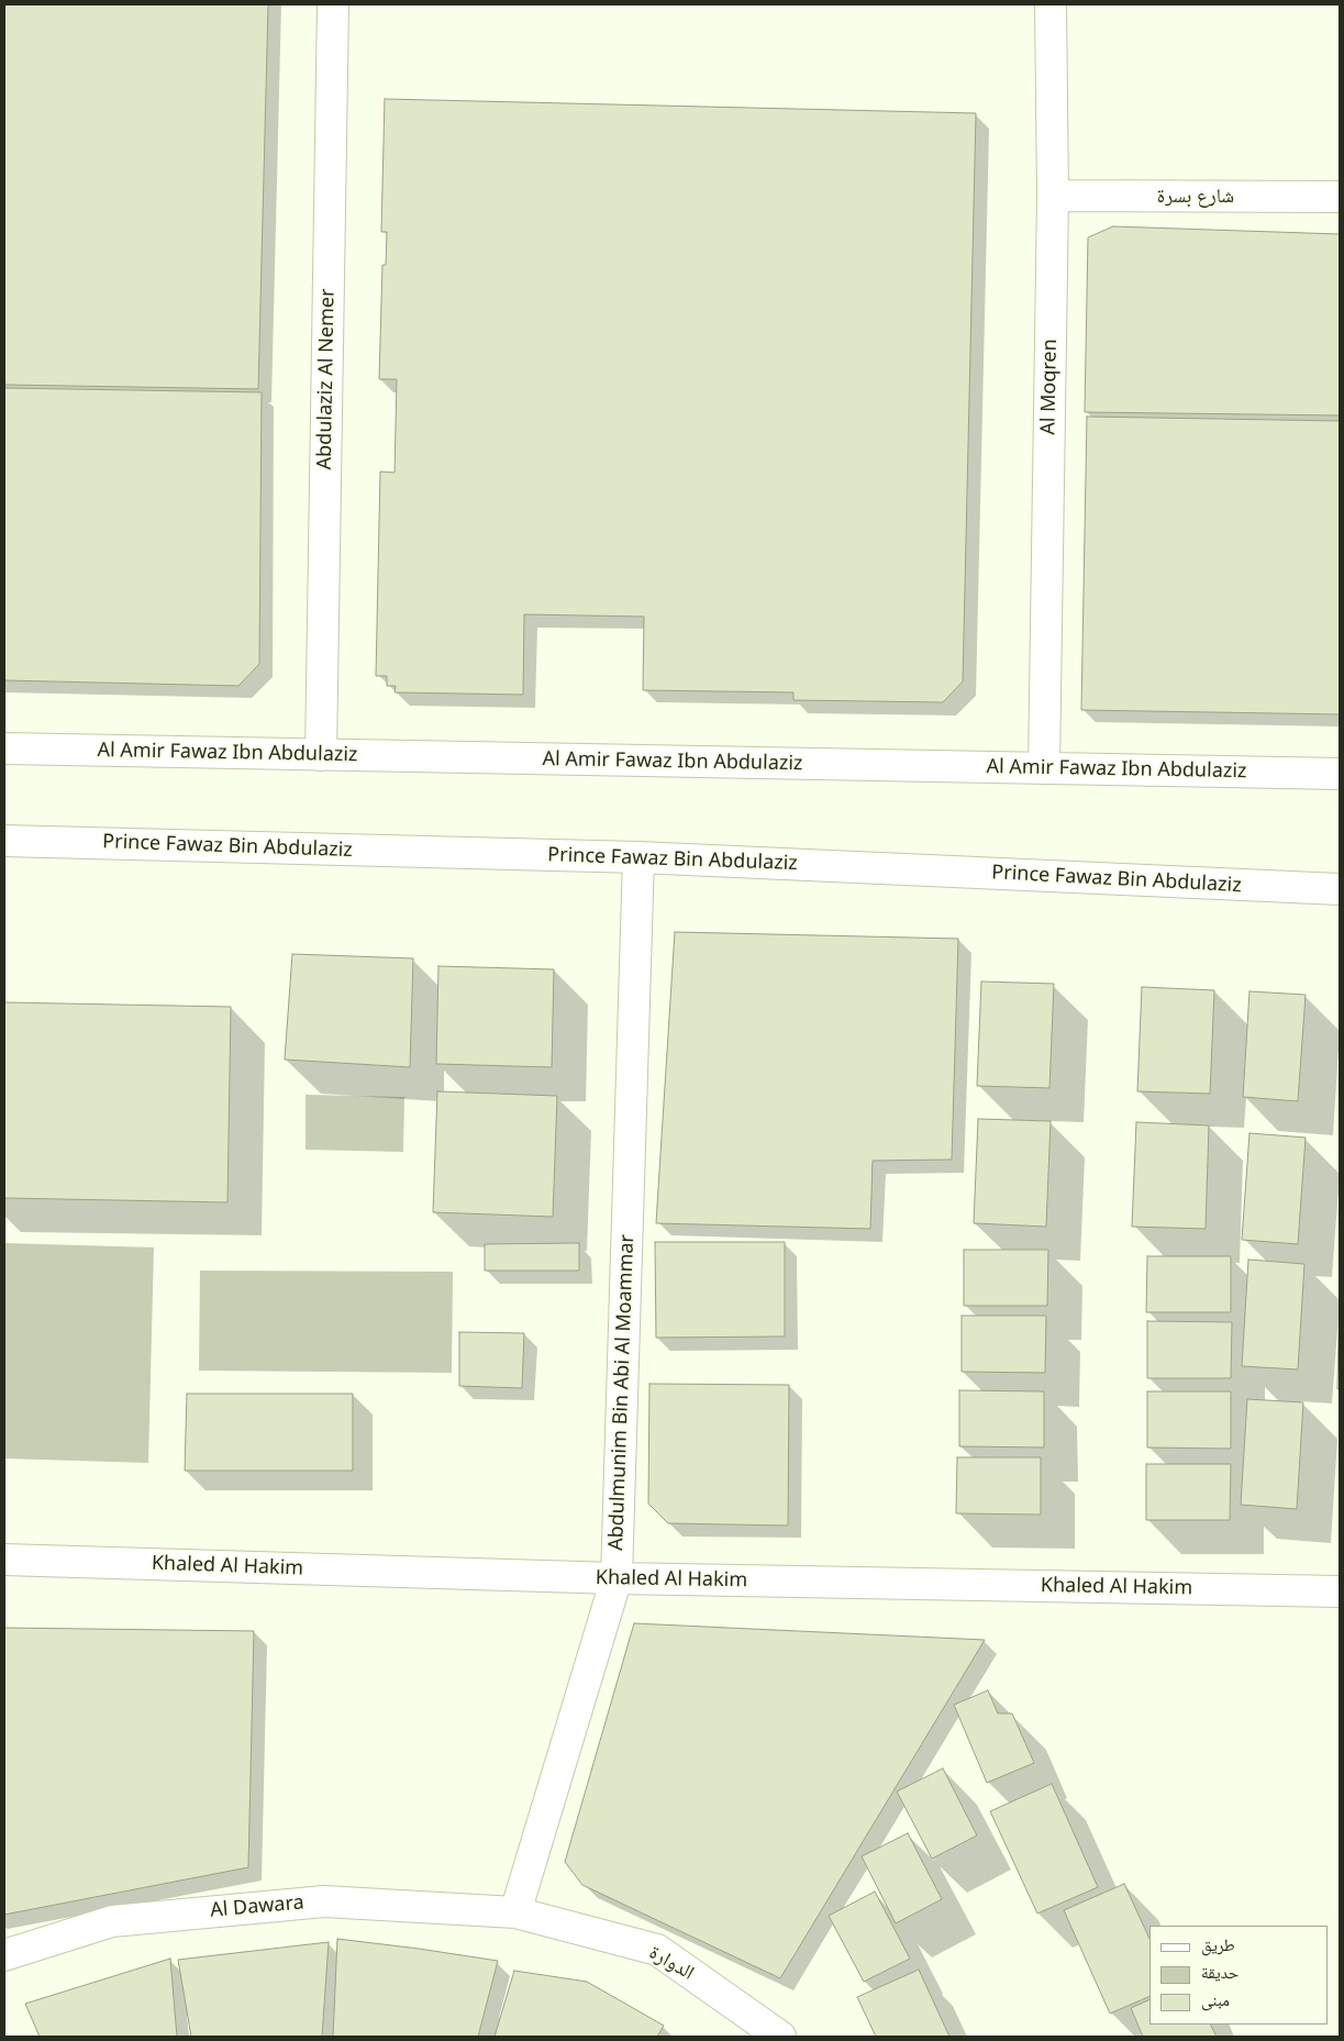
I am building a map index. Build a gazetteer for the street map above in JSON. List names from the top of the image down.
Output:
{
  "streets": {
    "street": [
      "شارع بسرة",
      "Abdulaziz Al Nemer",
      "Al Moqren",
      "Al Amir Fawaz Ibn Abdulaziz",
      "Prince Fawaz Bin Abdulaziz",
      "Abdulmunim Bin Abi Al Moammar",
      "Khaled Al Hakim",
      "Al Dawara",
      "الدوارة"
    ]
  },
  "crossings": [
    ["شارع بسرة", "Al Moqren"],
    ["Abdulaziz Al Nemer", "Al Amir Fawaz Ibn Abdulaziz"],
    ["Al Moqren", "Al Amir Fawaz Ibn Abdulaziz"],
    ["Prince Fawaz Bin Abdulaziz", "Abdulmunim Bin Abi Al Moammar"],
    ["Abdulmunim Bin Abi Al Moammar", "Khaled Al Hakim"],
    ["Abdulmunim Bin Abi Al Moammar", "Al Dawara"],
    ["Abdulmunim Bin Abi Al Moammar", "الدوارة"],
    ["Al Dawara", "الدوارة"]
  ],
  "legend": ["طريق", "حديقة", "مبنى"]
}
